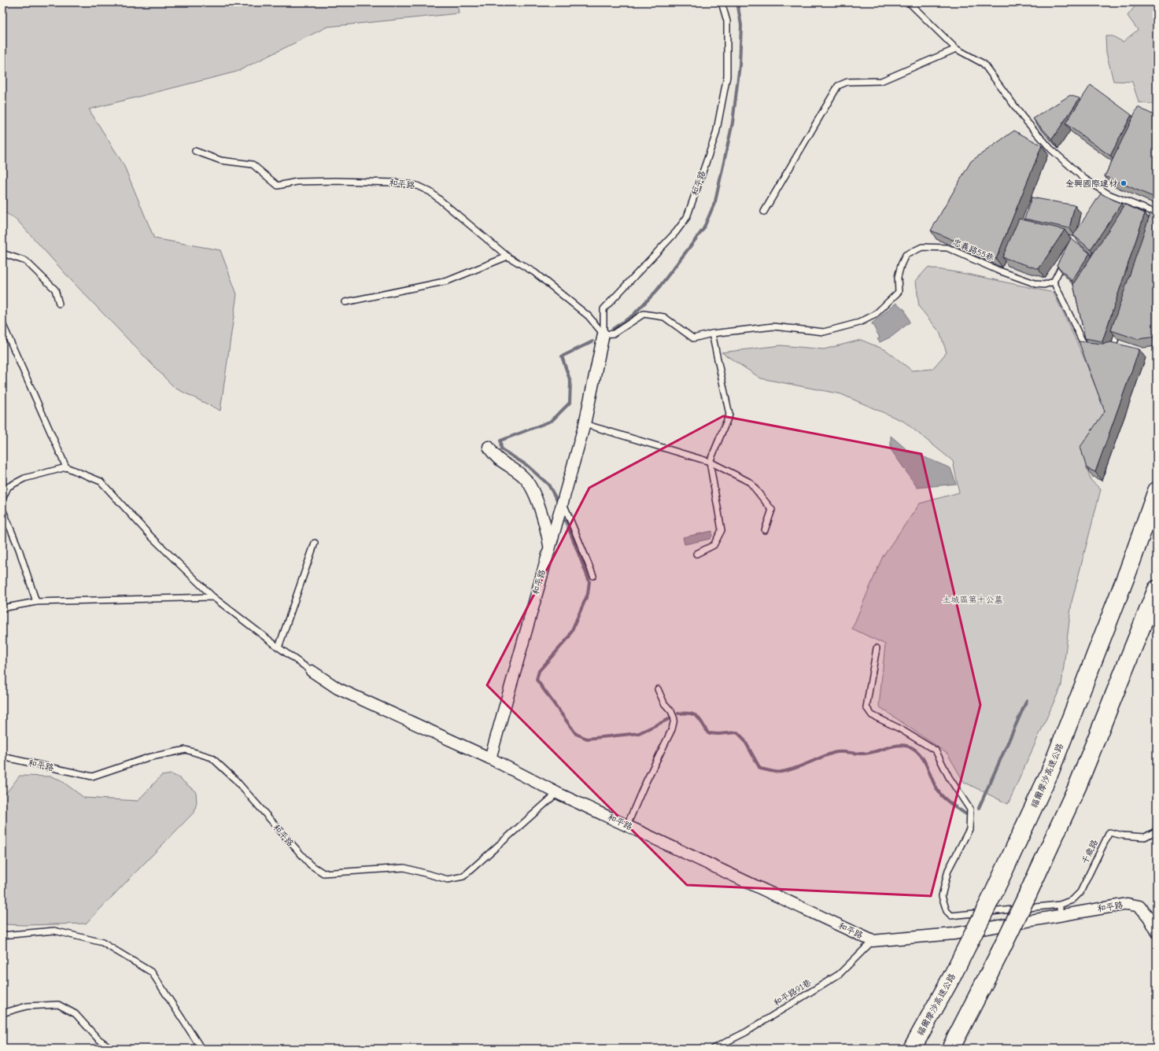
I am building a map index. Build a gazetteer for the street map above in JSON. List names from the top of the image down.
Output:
{
  "streets": {
    "highway": ["福爾摩沙高速公路"],
    "street": ["和平路"],
    "lane": ["忠義路55巷", "千歲路", "和平路91巷"]
  },
  "crossings": [
    ["和平路", "忠義路55巷"],
    ["和平路", "千歲路"],
    ["和平路", "和平路91巷"]
  ],
  "parks": ["土城區第十公墓"],
  "places": ["金興國際建材"]
}
